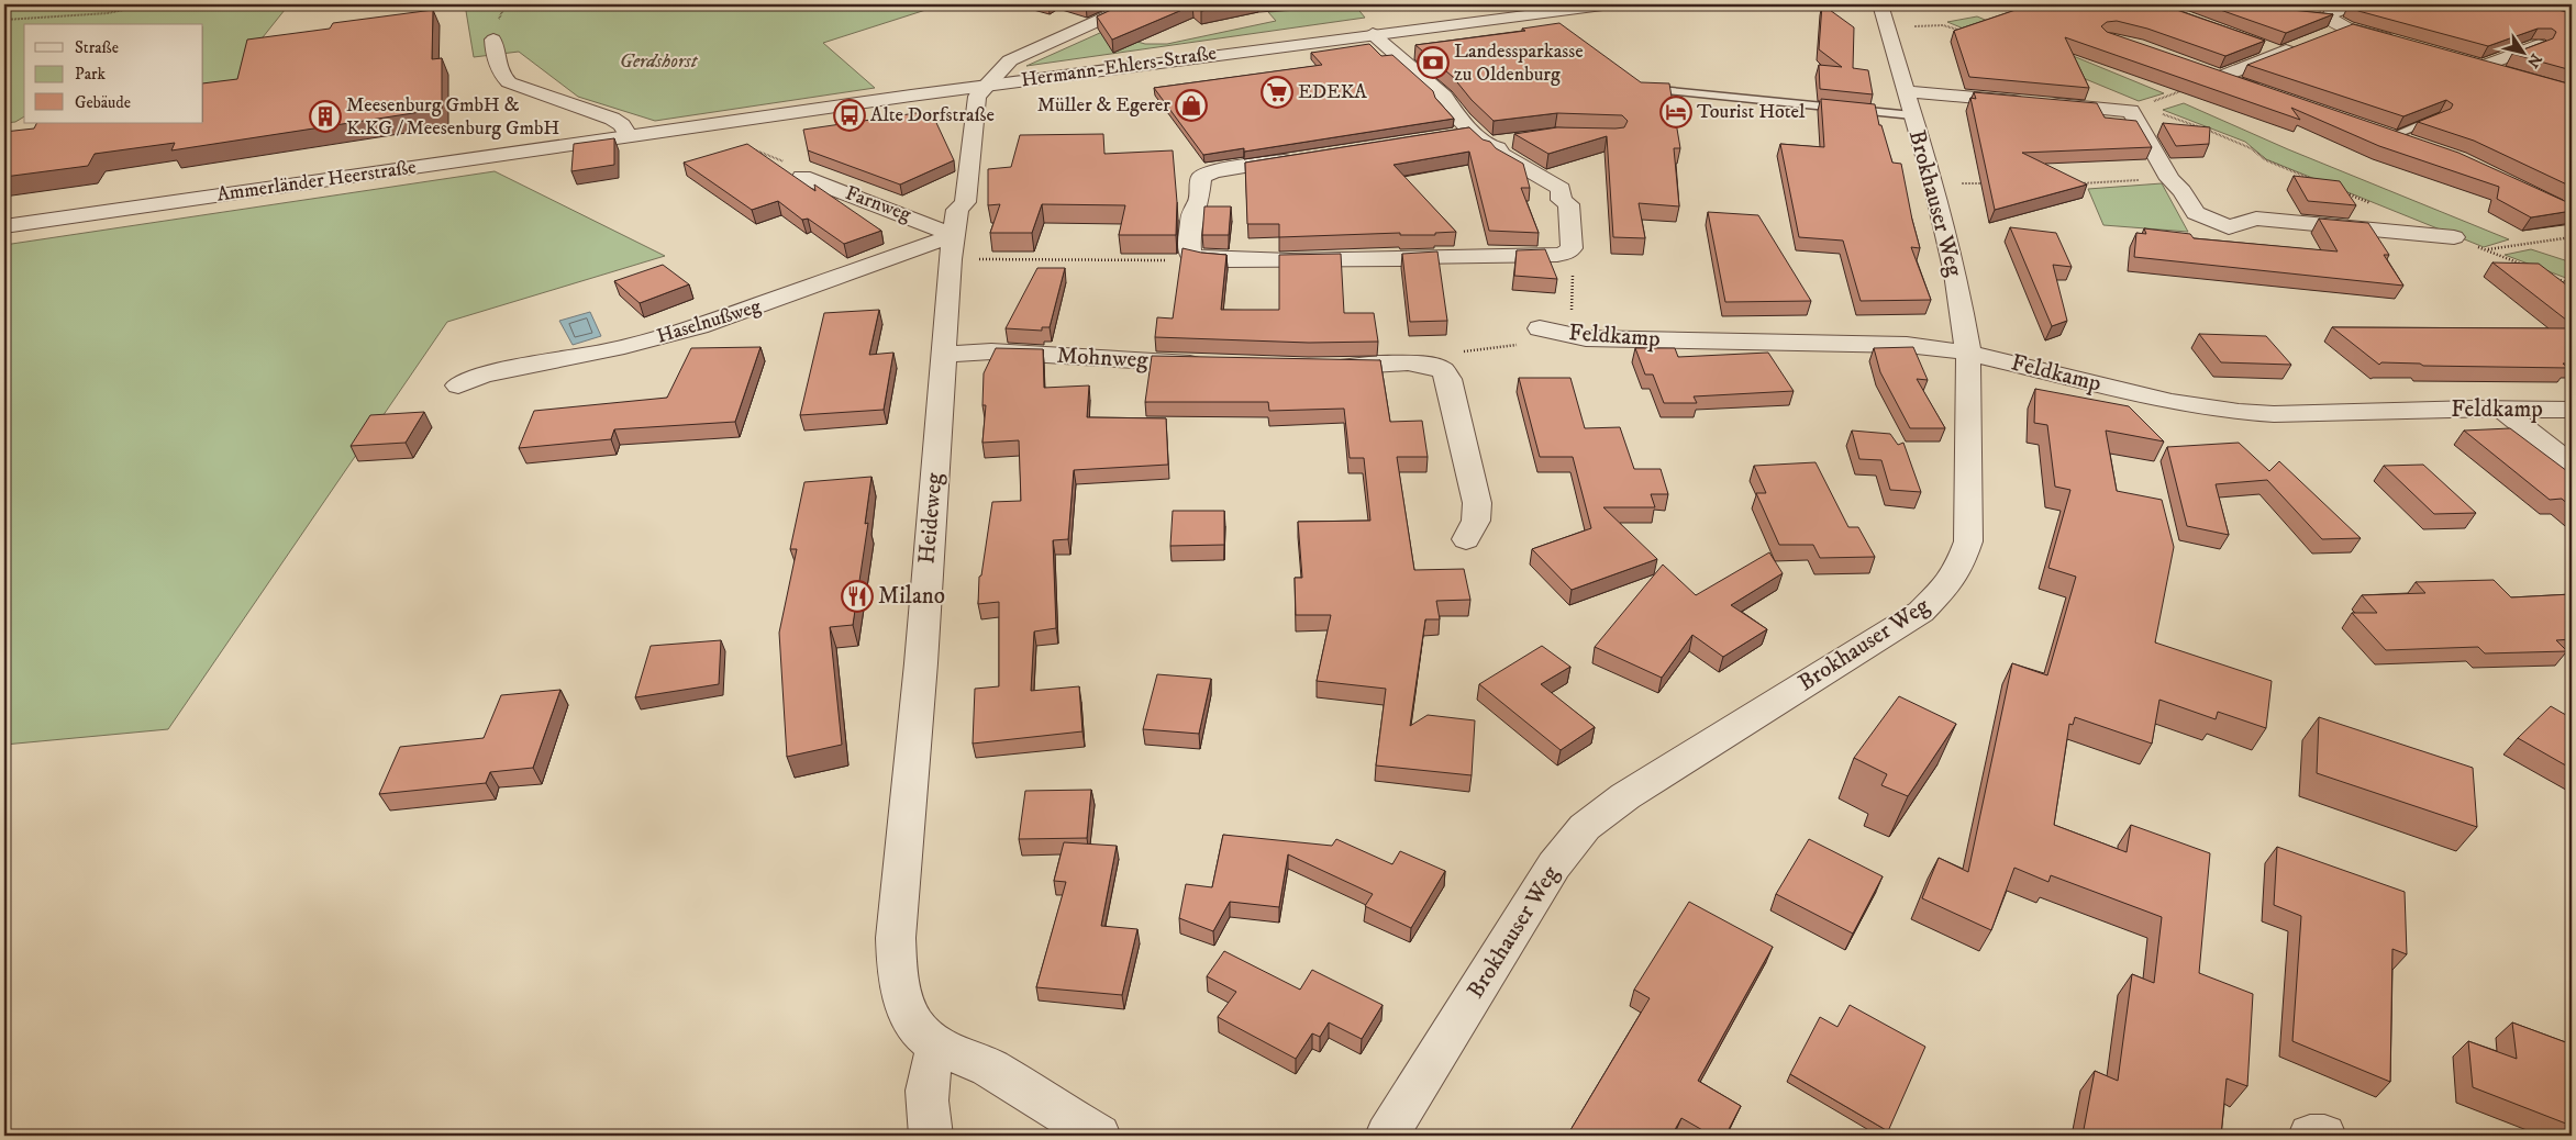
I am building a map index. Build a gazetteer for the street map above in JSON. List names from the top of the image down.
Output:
{
  "streets": {
    "street": [
      "Hermann-Ehlers-Straße",
      "Ammerländer Heerstraße",
      "Brokhauser Weg",
      "Farnweg",
      "Haselnußweg",
      "Feldkamp",
      "Mohnweg",
      "Heideweg"
    ]
  },
  "crossings": [
    ["Hermann-Ehlers-Straße", "Ammerländer Heerstraße"],
    ["Hermann-Ehlers-Straße", "Heideweg"],
    ["Brokhauser Weg", "Feldkamp"],
    ["Farnweg", "Haselnußweg"],
    ["Farnweg", "Heideweg"],
    ["Haselnußweg", "Heideweg"],
    ["Mohnweg", "Heideweg"]
  ],
  "parks": ["Gerdshorst"],
  "places": {
    "bank": ["Landessparkasse zu Oldenburg"],
    "supermarket": ["EDEKA"],
    "shop": ["Müller & Egerer"],
    "hotel": ["Tourist Hotel"],
    "bus stop": ["Alte Dorfstraße"],
    "building": ["Meesenburg GmbH & K.KG / Meesenburg GmbH"],
    "restaurant": ["Milano"]
  },
  "legend": ["Straße", "Park", "Gebäude"],
  "north": "bottom right"
}
